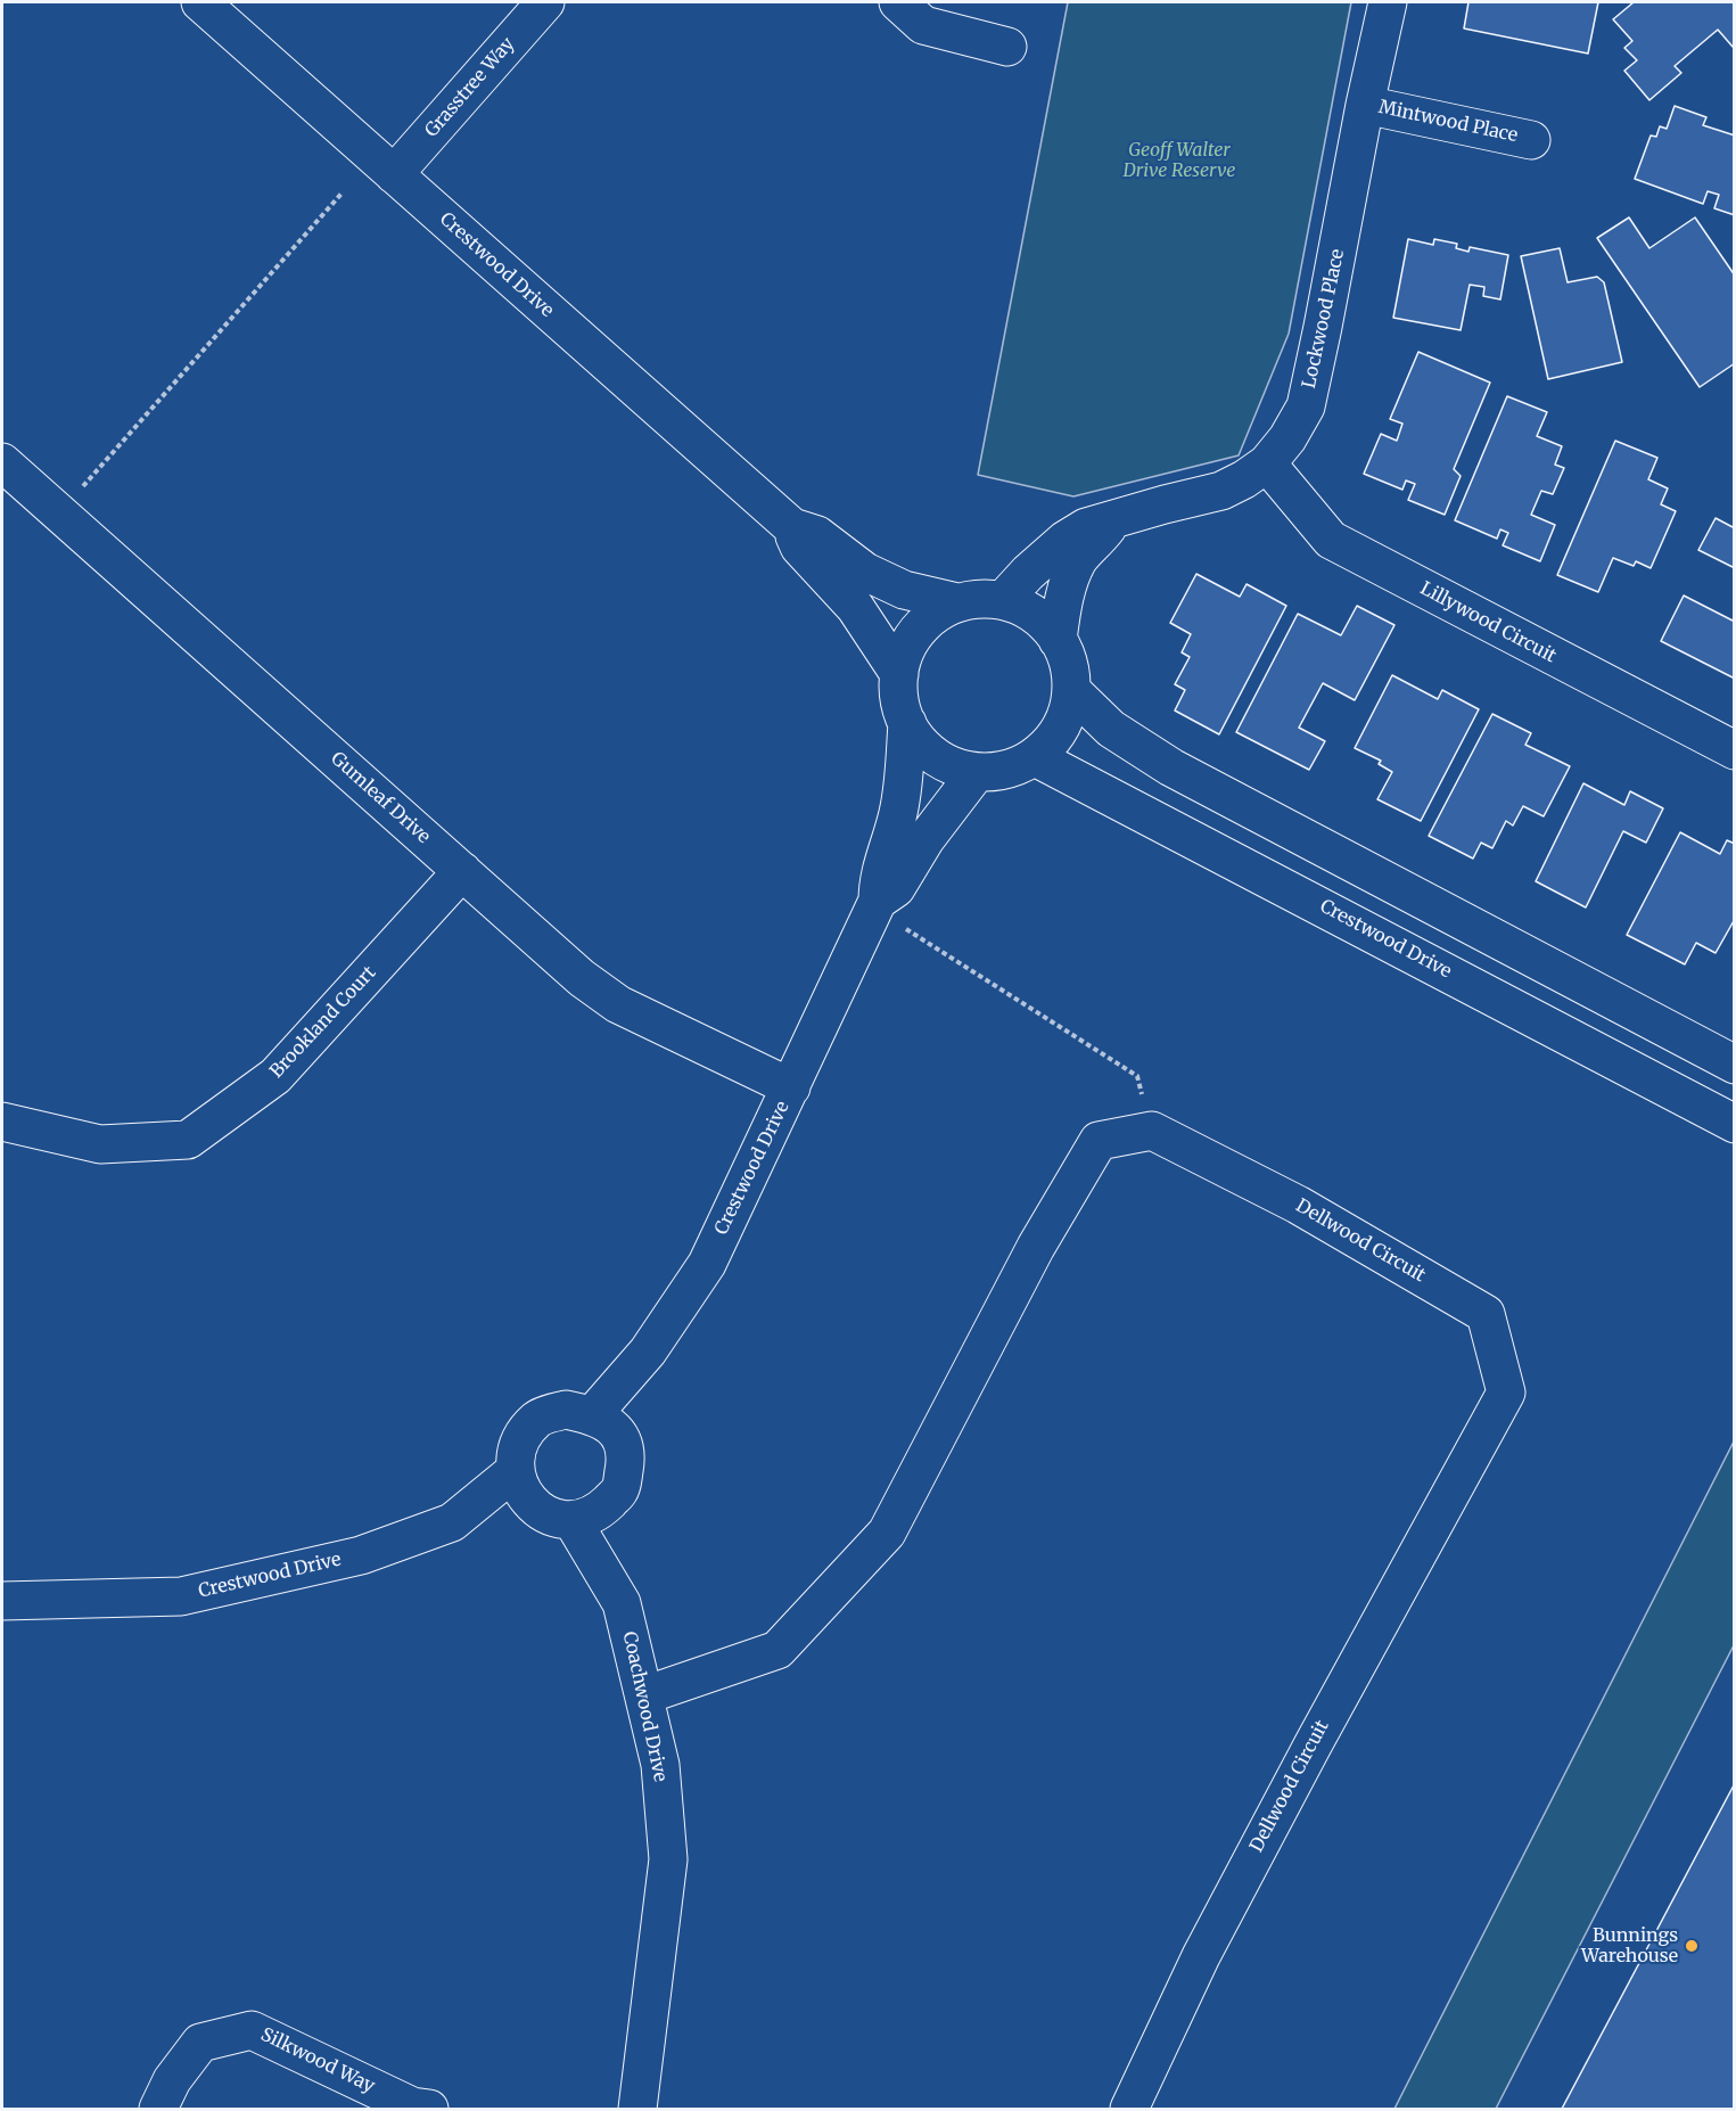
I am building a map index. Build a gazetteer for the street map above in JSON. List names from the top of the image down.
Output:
{
  "streets": {
    "street": [
      "Grasstree Way",
      "Mintwood Place",
      "Crestwood Drive",
      "Lockwood Place",
      "Lillywood Circuit",
      "Gumleaf Drive",
      "Brookland Court",
      "Dellwood Circuit",
      "Coachwood Drive",
      "Silkwood Way"
    ]
  },
  "crossings": [
    ["Grasstree Way", "Crestwood Drive"],
    ["Mintwood Place", "Lockwood Place"],
    ["Crestwood Drive", "Lockwood Place"],
    ["Crestwood Drive", "Gumleaf Drive"],
    ["Crestwood Drive", "Coachwood Drive"],
    ["Lockwood Place", "Lillywood Circuit"],
    ["Gumleaf Drive", "Brookland Court"]
  ],
  "parks": ["Geoff Walter Drive Reserve"],
  "places": ["Bunnings Warehouse"]
}
